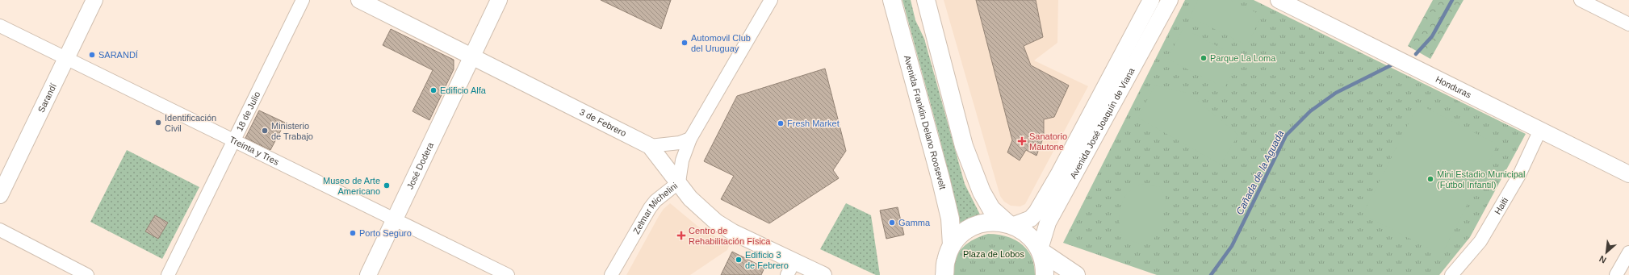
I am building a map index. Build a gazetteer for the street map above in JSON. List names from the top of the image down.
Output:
{
  "streets": {
    "main road": ["Avenida Franklin Delano Roosevelt"],
    "street": [
      "Honduras",
      "Sarandí",
      "18 de Julio",
      "3 de Febrero",
      "Avenida José Joaquín de Viana",
      "Treinta y Tres",
      "José Dodera",
      "Haiti",
      "Zelmar Michelini"
    ]
  },
  "crossings": [
    ["Honduras", "Haiti"],
    ["Sarandí", "Treinta y Tres"],
    ["18 de Julio", "Treinta y Tres"],
    ["3 de Febrero", "José Dodera"],
    ["3 de Febrero", "Zelmar Michelini"],
    ["Treinta y Tres", "José Dodera"]
  ],
  "water": ["Cañada de la Aguada"],
  "parks": ["Plaza de Lobos"],
  "places": {
    "other": [
      "Automovil Club del Uruguay",
      "SARANDÍ",
      "Parque La Loma",
      "Edificio Alfa",
      "Identificación Civil",
      "Fresh Market",
      "Ministerio de Trabajo",
      "Mini Estadio Municipal (Fútbol Infantil)",
      "Museo de Arte Americano",
      "Gamma",
      "Porto Seguro",
      "Edificio 3 de Febrero"
    ],
    "health": ["Sanatorio Mautone", "Centro de Rehabilitación Física"]
  },
  "north": "bottom left"
}
